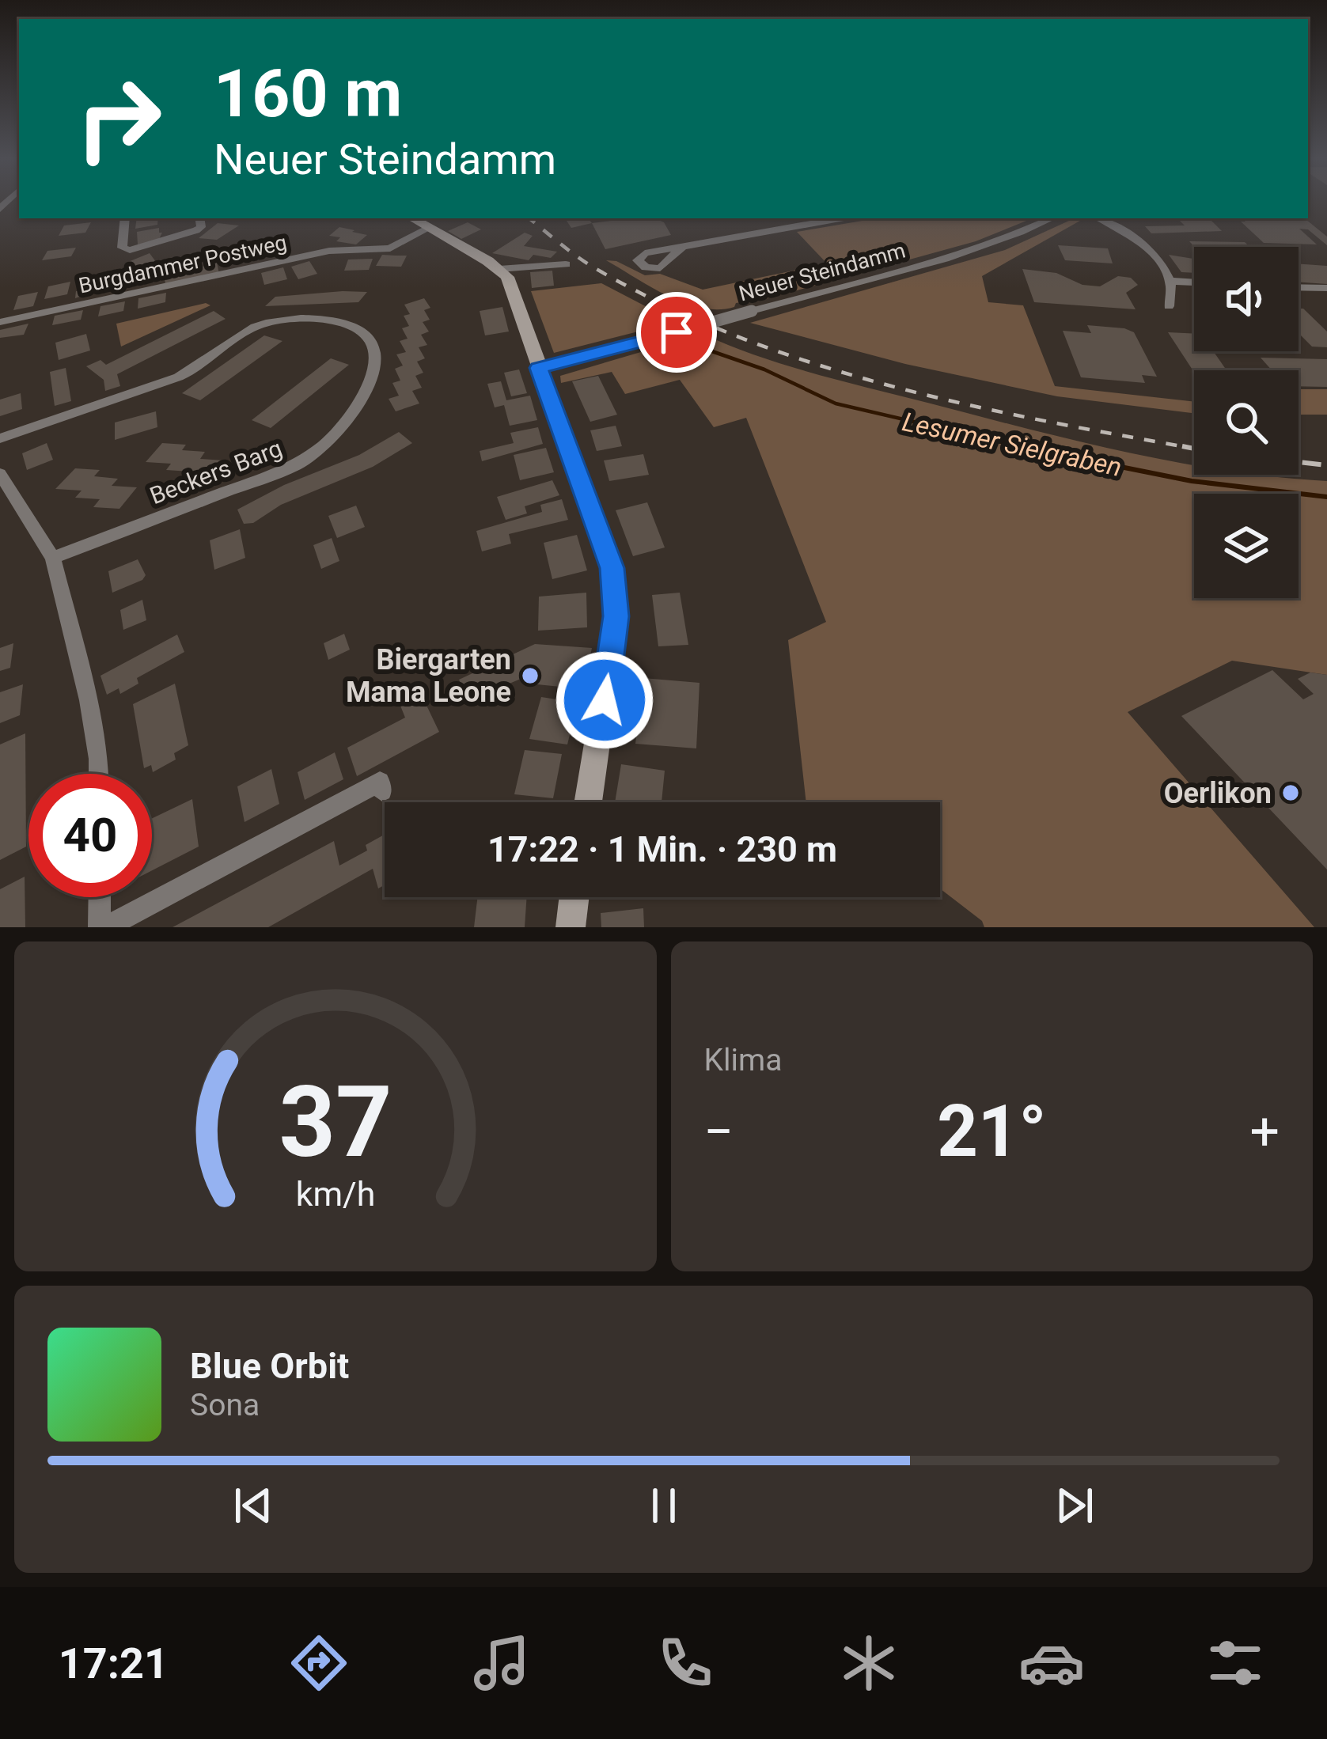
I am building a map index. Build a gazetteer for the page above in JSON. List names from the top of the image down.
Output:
{
  "streets": {
    "street": ["Burgdammer Postweg", "Neuer Steindamm", "Beckers Barg"]
  },
  "water": ["Lesumer Sielgraben"],
  "places": ["Biergarten Mama Leone", "Oerlikon"],
  "page": {
    "turn": ["160 m", "Neuer Steindamm"],
    "limit": "40",
    "trip": "17:22 · 1 Min. · 230 m",
    "tile": "Klima",
    "heat": ["−", "21°", "+"],
    "song": ["Blue Orbit", "Sona"],
    "tabs": "17:21",
    "gauge": ["37", "km/h"]
  }
}
